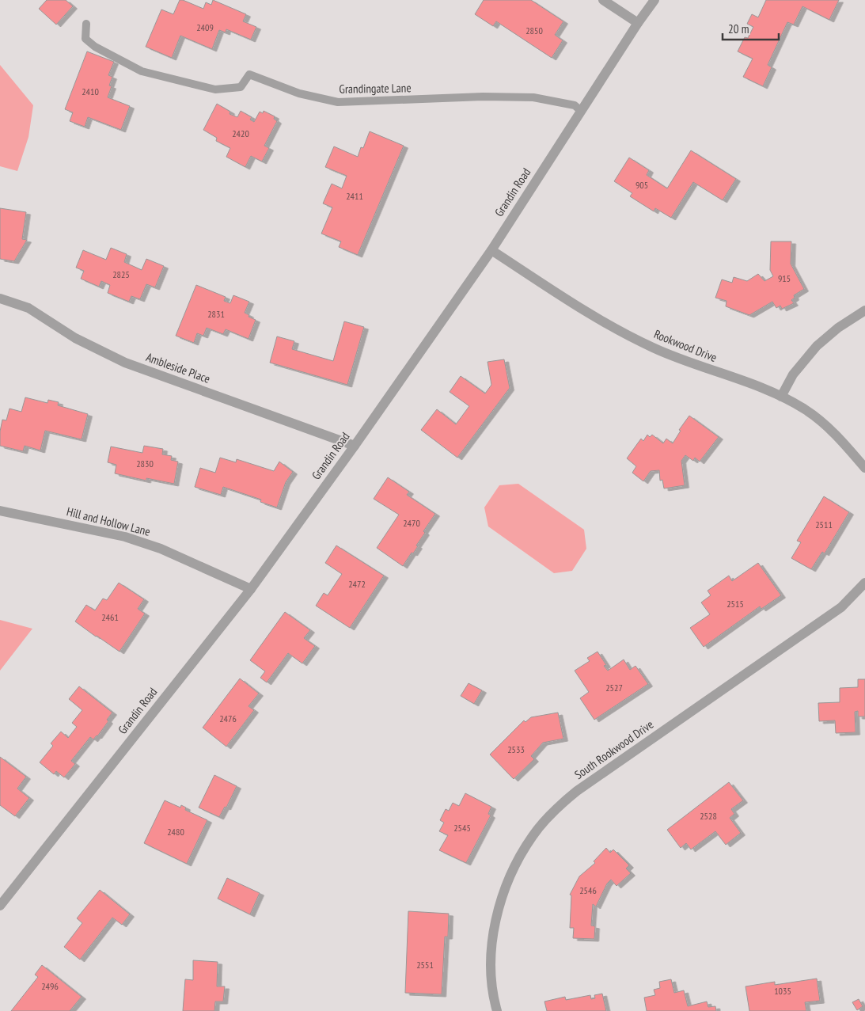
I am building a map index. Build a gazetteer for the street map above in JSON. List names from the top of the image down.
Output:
{
  "streets": {
    "street": [
      "Grandin Road",
      "Rookwood Drive",
      "Ambleside Place",
      "Hill and Hollow Lane",
      "South Rookwood Drive"
    ],
    "lane": ["Grandingate Lane"]
  },
  "crossings": [
    ["Grandingate Lane", "Grandin Road"],
    ["Grandin Road", "Rookwood Drive"],
    ["Grandin Road", "Ambleside Place"],
    ["Grandin Road", "Hill and Hollow Lane"]
  ],
  "house_numbers": [
    "2409",
    "2850",
    "2410",
    "2420",
    "905",
    "2411",
    "2825",
    "915",
    "2831",
    "2830",
    "2470",
    "2511",
    "2472",
    "2515",
    "2461",
    "2527",
    "2476",
    "2533",
    "2528",
    "2545",
    "2480",
    "2546",
    "2551",
    "2496",
    "1035"
  ],
  "scale_bar": "20 m"
}
